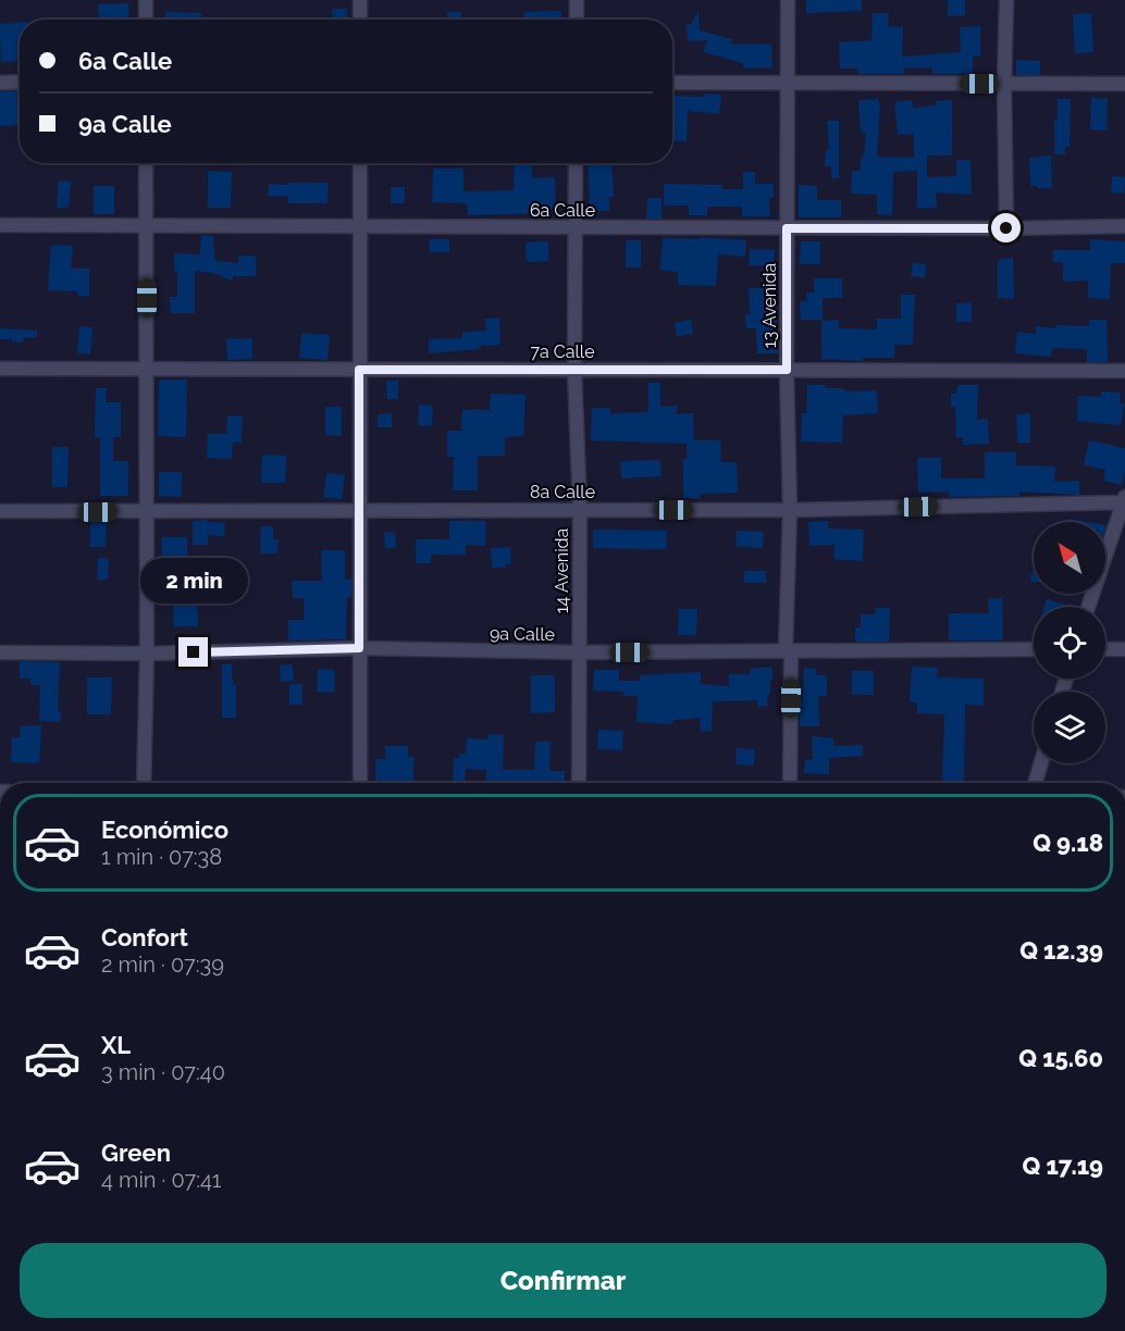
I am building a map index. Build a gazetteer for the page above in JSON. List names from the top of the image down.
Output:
{
  "streets": {
    "street": [
      "6a Calle",
      "13 Avenida",
      "7a Calle",
      "8a Calle",
      "14 Avenida",
      "9a Calle"
    ]
  },
  "crossings": [
    ["6a Calle", "13 Avenida"],
    ["6a Calle", "14 Avenida"],
    ["13 Avenida", "7a Calle"],
    ["13 Avenida", "8a Calle"],
    ["13 Avenida", "9a Calle"],
    ["7a Calle", "14 Avenida"],
    ["8a Calle", "14 Avenida"],
    ["14 Avenida", "9a Calle"]
  ],
  "north": "top left",
  "page": {
    "banner": ["6a Calle", "9a Calle"],
    "bubble": "2 min",
    "list": [
      {
        "name": "Económico",
        "note": "1 min · 07:38",
        "value": "Q 9.18"
      },
      {
        "name": "Confort",
        "note": "2 min · 07:39",
        "value": "Q 12.39"
      },
      {
        "name": "XL",
        "note": "3 min · 07:40",
        "value": "Q 15.60"
      },
      {
        "name": "Green",
        "note": "4 min · 07:41",
        "value": "Q 17.19"
      }
    ],
    "buttons": "Confirmar"
  }
}
